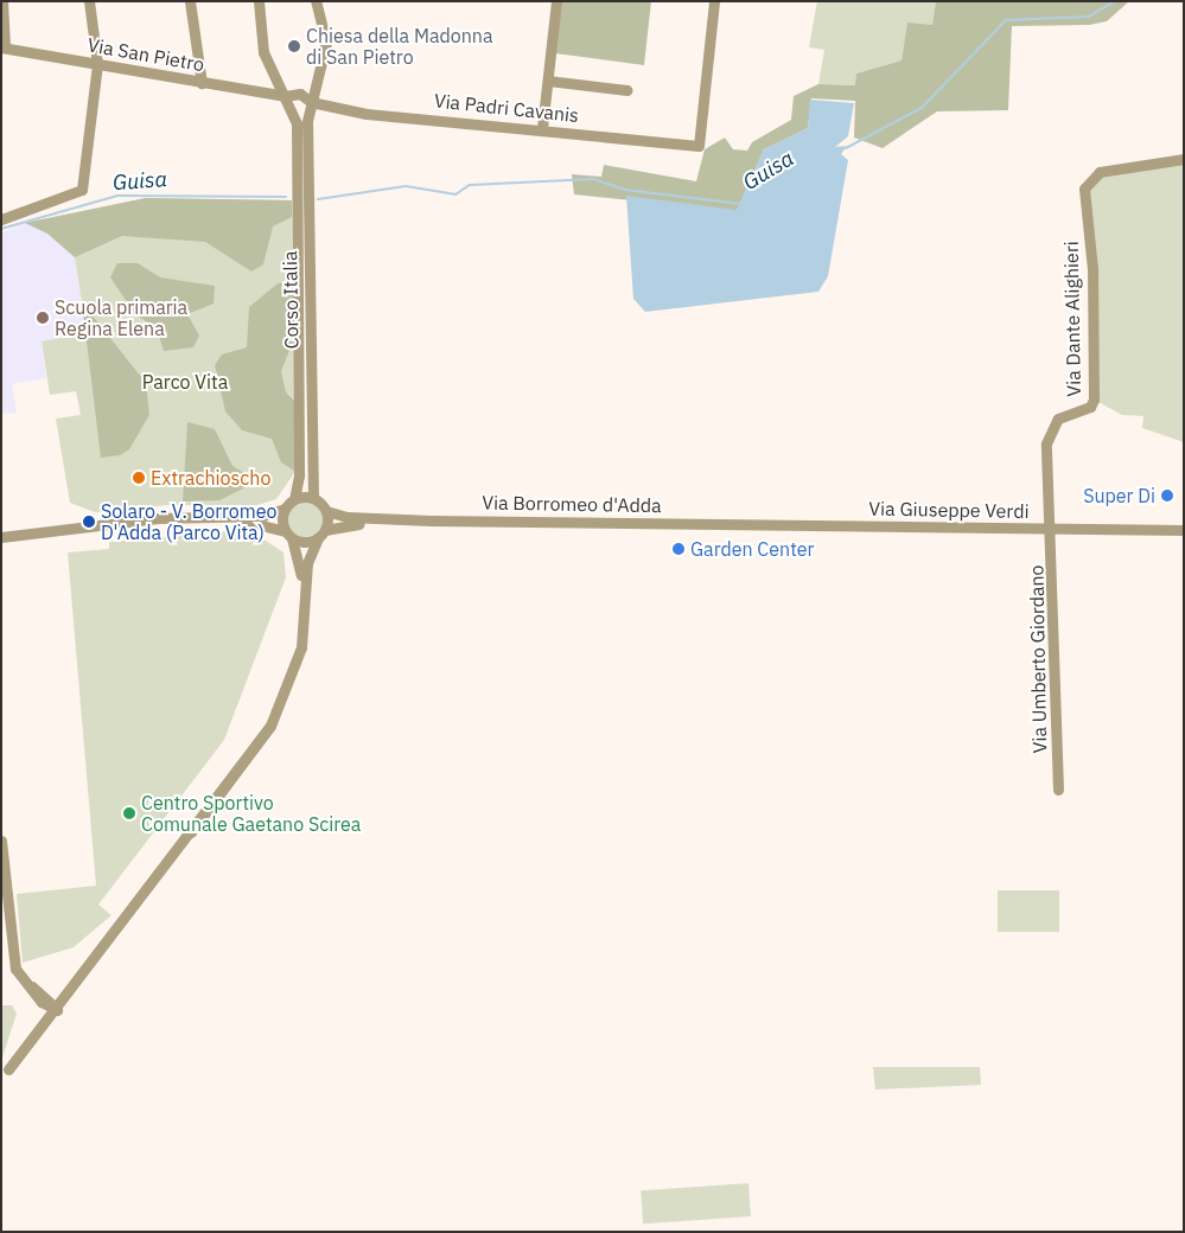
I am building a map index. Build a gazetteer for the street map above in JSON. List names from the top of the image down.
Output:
{
  "streets": {
    "street": [
      "Via San Pietro",
      "Via Padri Cavanis",
      "Corso Italia",
      "Via Dante Alighieri",
      "Via Borromeo d'Adda",
      "Via Giuseppe Verdi",
      "Via Umberto Giordano"
    ]
  },
  "crossings": [
    ["Via San Pietro", "Via Padri Cavanis"],
    ["Via San Pietro", "Corso Italia"],
    ["Via Padri Cavanis", "Corso Italia"],
    ["Corso Italia", "Via Borromeo d'Adda"],
    ["Via Dante Alighieri", "Via Giuseppe Verdi"],
    ["Via Dante Alighieri", "Via Umberto Giordano"],
    ["Via Borromeo d'Adda", "Via Giuseppe Verdi"],
    ["Via Giuseppe Verdi", "Via Umberto Giordano"]
  ],
  "water": ["Guisa"],
  "parks": ["Parco Vita"],
  "places": [
    "Chiesa della Madonna di San Pietro",
    "Scuola primaria Regina Elena",
    "Extrachioscho",
    "Super Di",
    "Solaro - V. Borromeo D'Adda (Parco Vita)",
    "Garden Center",
    "Centro Sportivo Comunale Gaetano Scirea"
  ]
}
